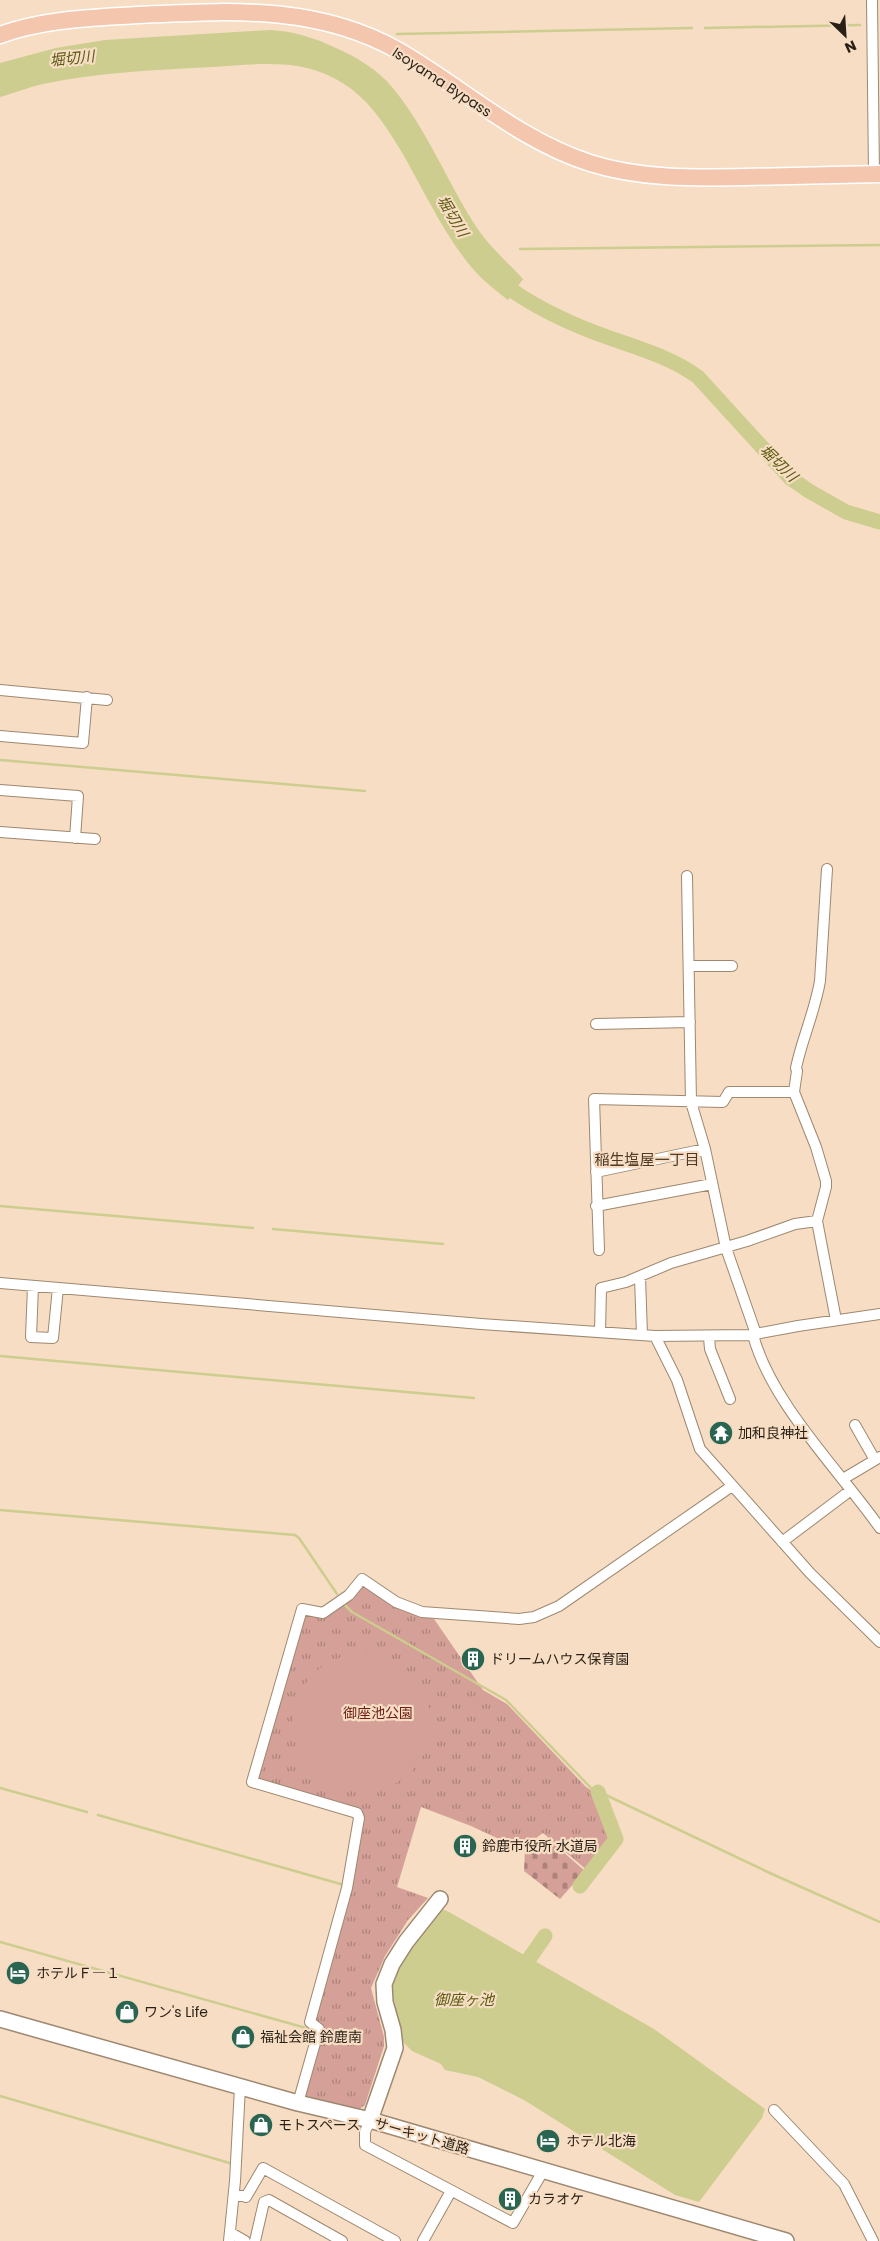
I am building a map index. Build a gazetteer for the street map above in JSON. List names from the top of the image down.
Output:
{
  "streets": {
    "main road": ["Isoyama Bypass"],
    "street": ["サーキット道路"]
  },
  "districts": ["稲生塩屋一丁目"],
  "water": ["堀切川", "御座ヶ池"],
  "parks": ["御座池公園"],
  "places": {
    "temple": ["加和良神社"],
    "building": ["ドリームハウス保育園", "鈴鹿市役所 水道局", "カラオケ"],
    "hotel": ["ホテルＦ―１", "ホテル北海"],
    "shop": ["ワン's Life", "福祉会館 鈴鹿南", "モトスペース"]
  },
  "north": "bottom right"
}
